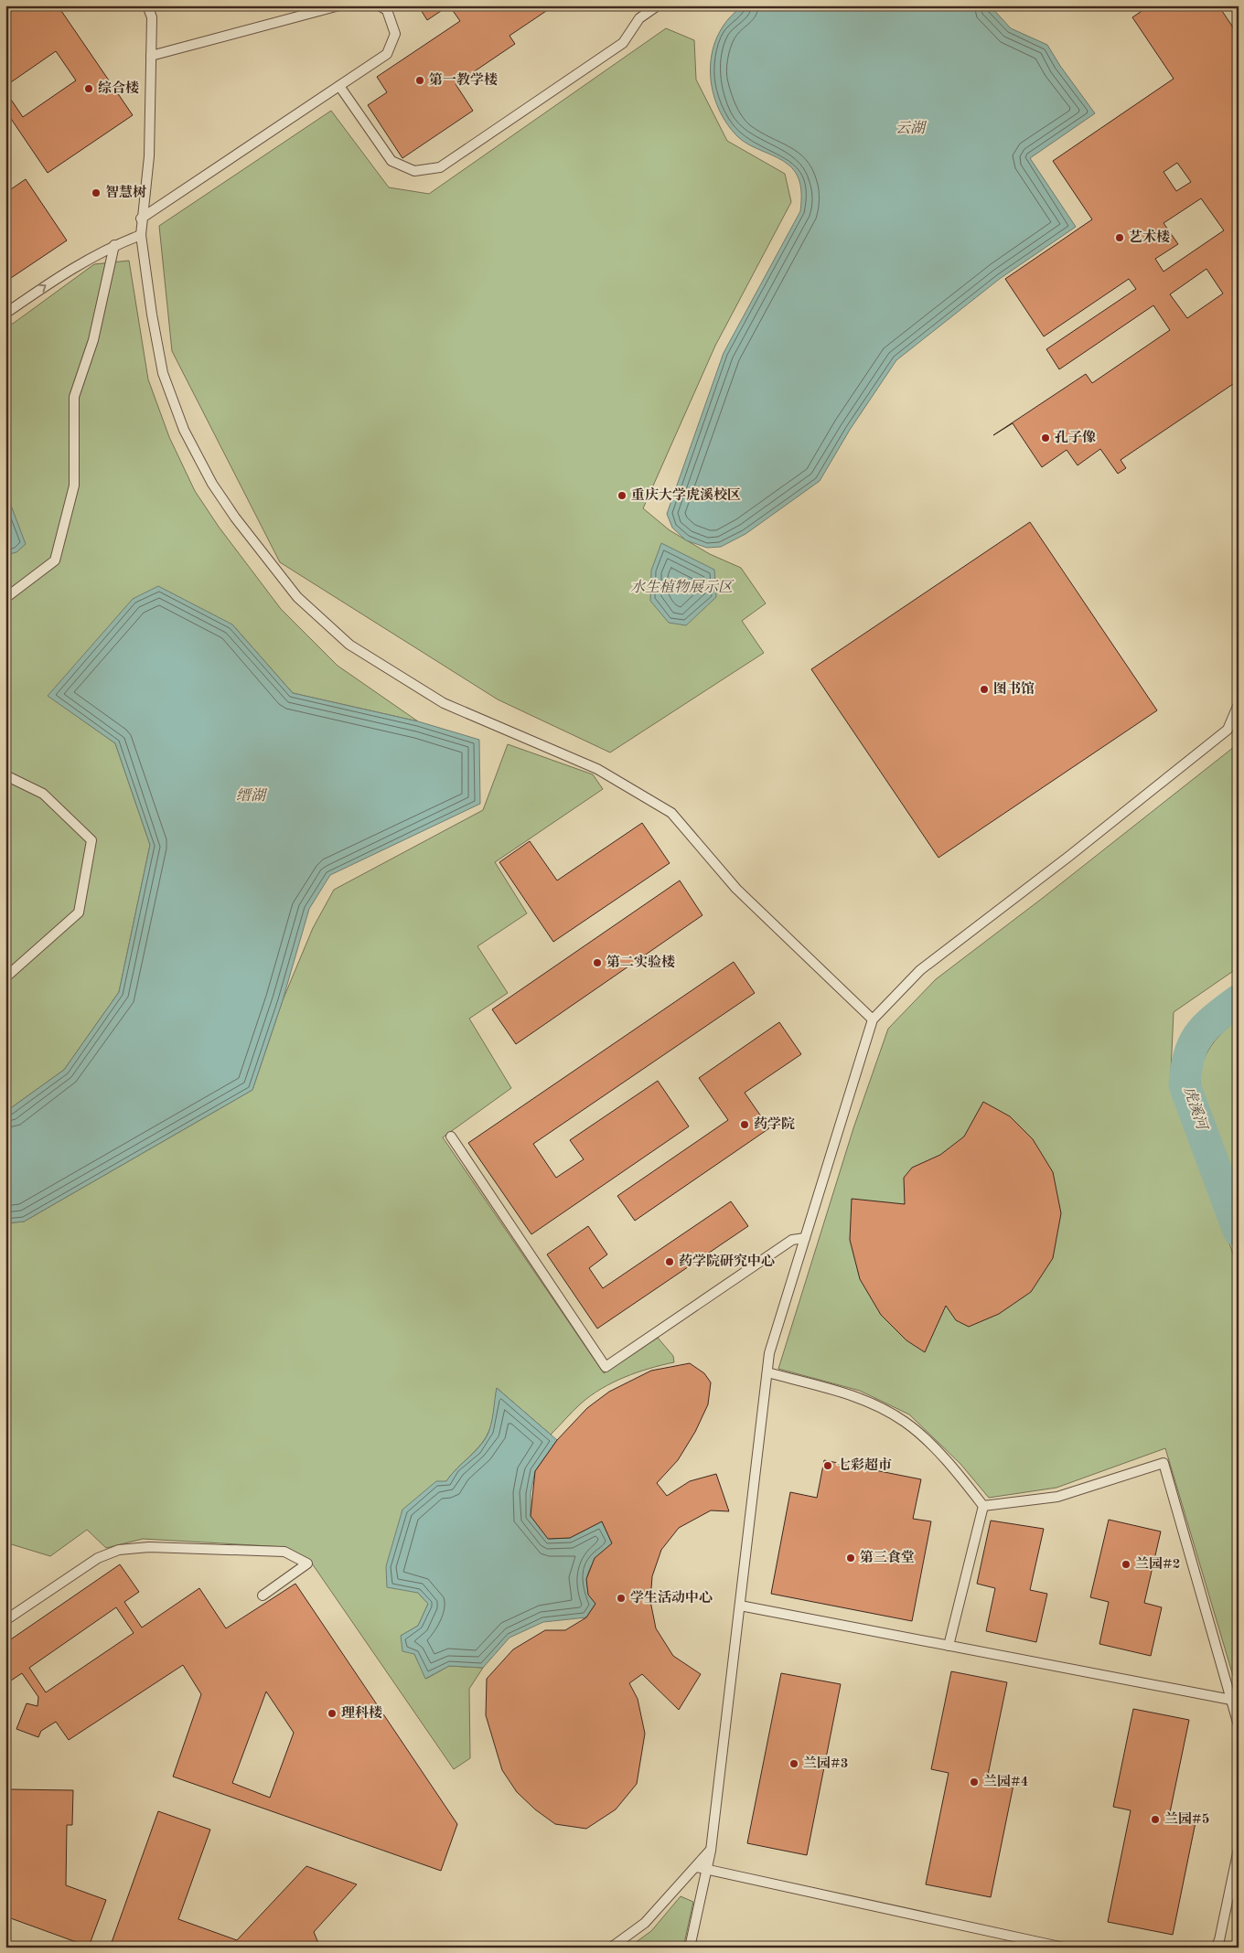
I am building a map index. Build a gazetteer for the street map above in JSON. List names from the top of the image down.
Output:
{
  "water": [
    "云湖",
    "水生植物展示区",
    "缙湖",
    "虎溪河"
  ],
  "places": [
    "第一教学楼",
    "综合楼",
    "智慧树",
    "艺术楼",
    "孔子像",
    "重庆大学虎溪校区",
    "图书馆",
    "第二实验楼",
    "药学院",
    "药学院研究中心",
    "七彩超市",
    "第三食堂",
    "兰园#2",
    "学生活动中心",
    "理科楼",
    "兰园#3",
    "兰园#4",
    "兰园#5"
  ]
}
